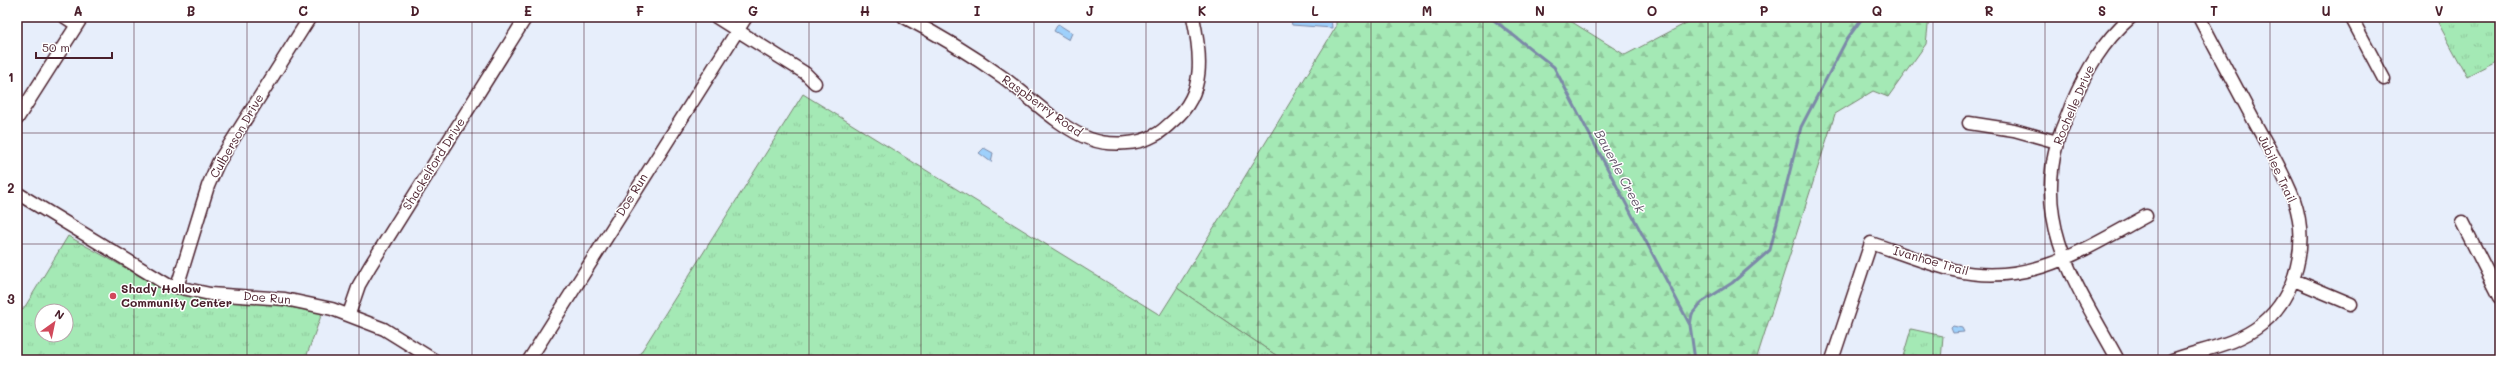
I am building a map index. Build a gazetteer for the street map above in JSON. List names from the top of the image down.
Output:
{
  "streets": {
    "street": [
      "Rochelle Drive",
      "Raspberry Road",
      "Culberson Drive",
      "Shackelford Drive",
      "Jubilee Trail",
      "Doe Run",
      "Ivanhoe Trail"
    ]
  },
  "crossings": [
    ["Rochelle Drive", "Ivanhoe Trail"],
    ["Culberson Drive", "Doe Run"],
    ["Shackelford Drive", "Doe Run"]
  ],
  "water": ["Bauerle Creek"],
  "places": ["Shady Hollow Community Center"],
  "scale_bar": "50 m",
  "north": "top right",
  "grid": {
    "columns": [
      "A",
      "B",
      "C",
      "D",
      "E",
      "F",
      "G",
      "H",
      "I",
      "J",
      "K",
      "L",
      "M",
      "N",
      "O",
      "P",
      "Q",
      "R",
      "S",
      "T",
      "U",
      "V"
    ],
    "rows": ["1", "2", "3"]
  }
}
